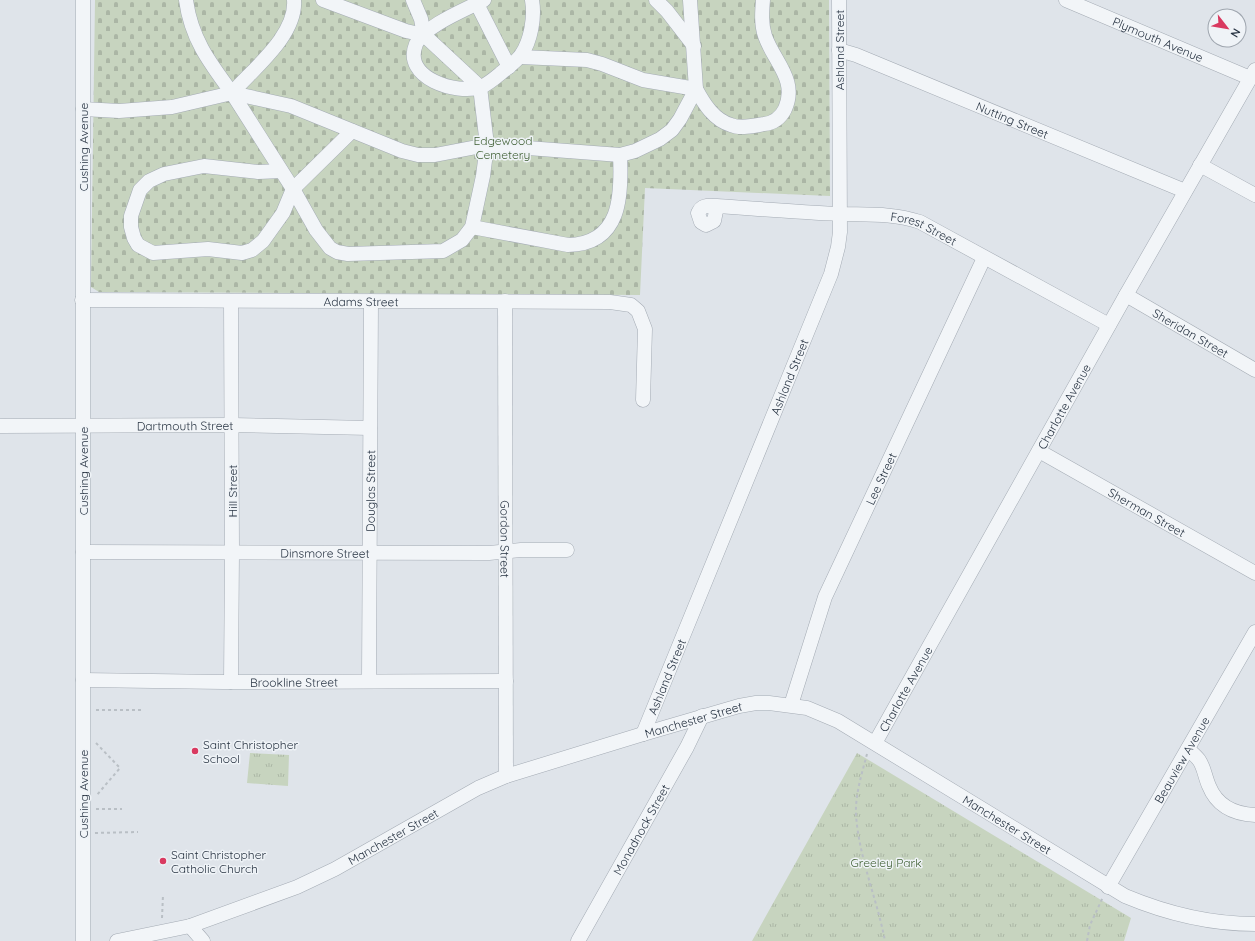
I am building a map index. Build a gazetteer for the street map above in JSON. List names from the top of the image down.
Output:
{
  "streets": {
    "street": [
      "Plymouth Avenue",
      "Ashland Street",
      "Nutting Street",
      "Cushing Avenue",
      "Forest Street",
      "Adams Street",
      "Sheridan Street",
      "Charlotte Avenue",
      "Dartmouth Street",
      "Lee Street",
      "Hill Street",
      "Douglas Street",
      "Sherman Street",
      "Gordon Street",
      "Dinsmore Street",
      "Brookline Street",
      "Manchester Street",
      "Beauview Avenue",
      "Monadnock Street"
    ]
  },
  "crossings": [
    ["Plymouth Avenue", "Charlotte Avenue"],
    ["Ashland Street", "Nutting Street"],
    ["Ashland Street", "Forest Street"],
    ["Ashland Street", "Manchester Street"],
    ["Nutting Street", "Charlotte Avenue"],
    ["Cushing Avenue", "Adams Street"],
    ["Cushing Avenue", "Dartmouth Street"],
    ["Cushing Avenue", "Dinsmore Street"],
    ["Cushing Avenue", "Brookline Street"],
    ["Forest Street", "Charlotte Avenue"],
    ["Forest Street", "Lee Street"],
    ["Adams Street", "Hill Street"],
    ["Adams Street", "Douglas Street"],
    ["Adams Street", "Gordon Street"],
    ["Sheridan Street", "Charlotte Avenue"],
    ["Charlotte Avenue", "Sherman Street"],
    ["Charlotte Avenue", "Manchester Street"],
    ["Dartmouth Street", "Hill Street"],
    ["Dartmouth Street", "Douglas Street"],
    ["Lee Street", "Manchester Street"],
    ["Hill Street", "Dinsmore Street"],
    ["Hill Street", "Brookline Street"],
    ["Douglas Street", "Dinsmore Street"],
    ["Douglas Street", "Brookline Street"],
    ["Gordon Street", "Dinsmore Street"],
    ["Gordon Street", "Brookline Street"],
    ["Gordon Street", "Manchester Street"],
    ["Manchester Street", "Beauview Avenue"],
    ["Manchester Street", "Monadnock Street"]
  ],
  "parks": ["Edgewood Cemetery", "Greeley Park"],
  "places": ["Saint Christopher School", "Saint Christopher Catholic Church"],
  "north": "bottom right"
}
